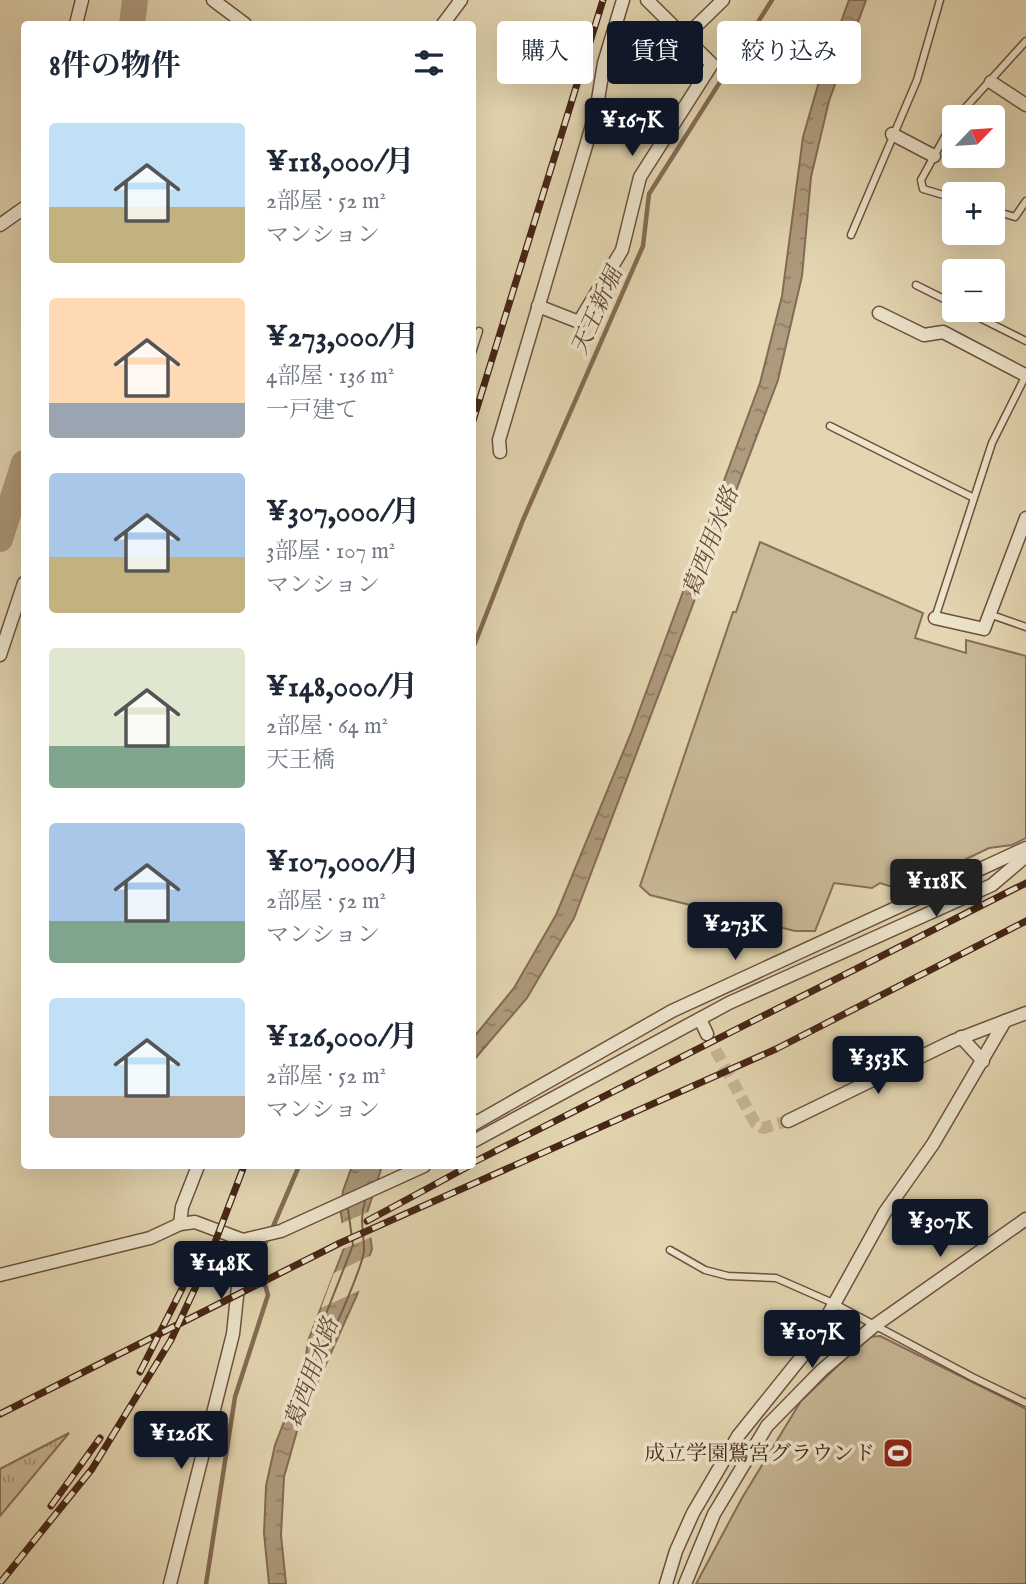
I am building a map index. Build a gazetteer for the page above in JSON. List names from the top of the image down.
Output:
{
  "water": ["天王新堀", "葛西用水路"],
  "places": {
    "sports": ["成立学園鷲宮グラウンド"]
  },
  "north": "top right",
  "page": {
    "chip": ["購入", "賃貸", "絞り込み"],
    "heading": "8件の物件",
    "price": [
      "¥167K",
      "¥118K",
      "¥273K",
      "¥353K",
      "¥307K",
      "¥148K",
      "¥107K",
      "¥126K"
    ],
    "map_buttons": ["+", "−"],
    "list": [
      {
        "name": "¥118,000/月",
        "note": "2部屋 · 52 m² · マンション"
      },
      {
        "name": "¥273,000/月",
        "note": "4部屋 · 136 m² · 一戸建て"
      },
      {
        "name": "¥307,000/月",
        "note": "3部屋 · 107 m² · マンション"
      },
      {
        "name": "¥148,000/月",
        "note": "2部屋 · 64 m² · 天王橋"
      },
      {
        "name": "¥107,000/月",
        "note": "2部屋 · 52 m² · マンション"
      },
      {
        "name": "¥126,000/月",
        "note": "2部屋 · 52 m² · マンション"
      }
    ]
  }
}
